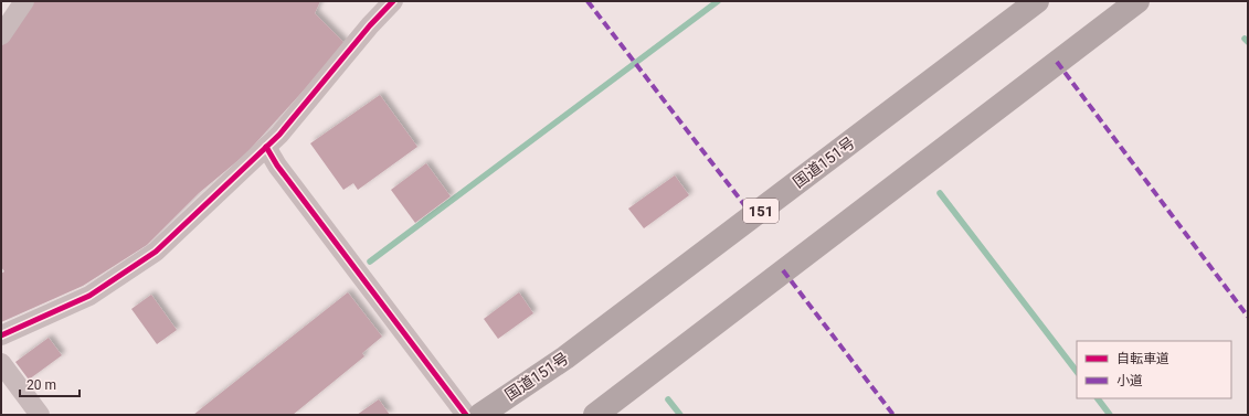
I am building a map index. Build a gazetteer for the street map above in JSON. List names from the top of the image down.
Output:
{
  "streets": {
    "highway": ["国道151号", "151"]
  },
  "legend": ["自転車道", "小道"],
  "scale_bar": "20 m"
}
